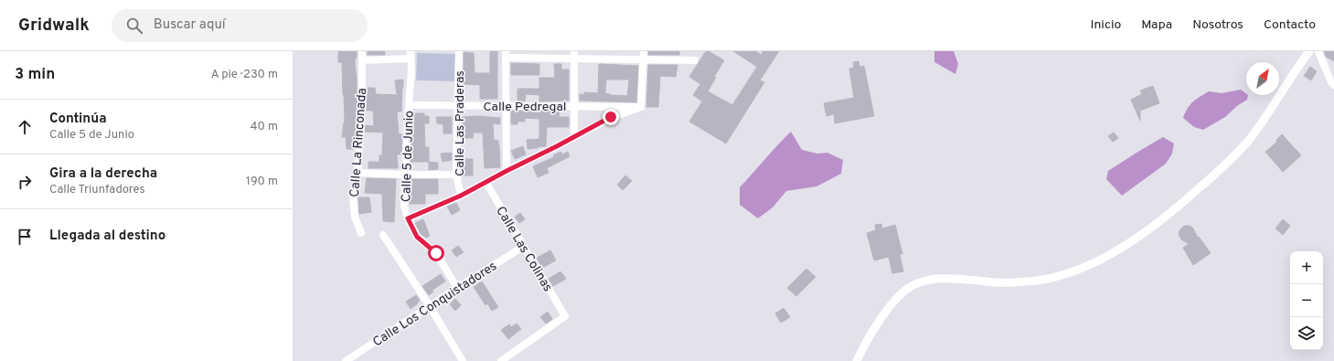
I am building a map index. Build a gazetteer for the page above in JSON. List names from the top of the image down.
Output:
{
  "streets": {
    "street": [
      "Calle Pedregal",
      "Calle Las Praderas",
      "Calle La Rinconada",
      "Calle 5 de Junio",
      "Calle Las Colinas",
      "Calle Los Conquistadores"
    ]
  },
  "crossings": [
    ["Calle Pedregal", "Calle Las Praderas"],
    ["Calle Pedregal", "Calle 5 de Junio"],
    ["Calle 5 de Junio", "Calle Los Conquistadores"],
    ["Calle Las Colinas", "Calle Los Conquistadores"]
  ],
  "north": "top right",
  "page": {
    "header": "Gridwalk",
    "search": "Buscar aquí",
    "nav": [
      "Inicio",
      "Mapa",
      "Nosotros",
      "Contacto"
    ],
    "heading": ["3 min", "A pie · 230 m"],
    "list": [
      ["Continúa", "Calle 5 de Junio", "40 m"],
      ["Gira a la derecha", "Calle Triunfadores", "190 m"],
      "Llegada al destino"
    ],
    "map_buttons": ["+", "−"]
  }
}
